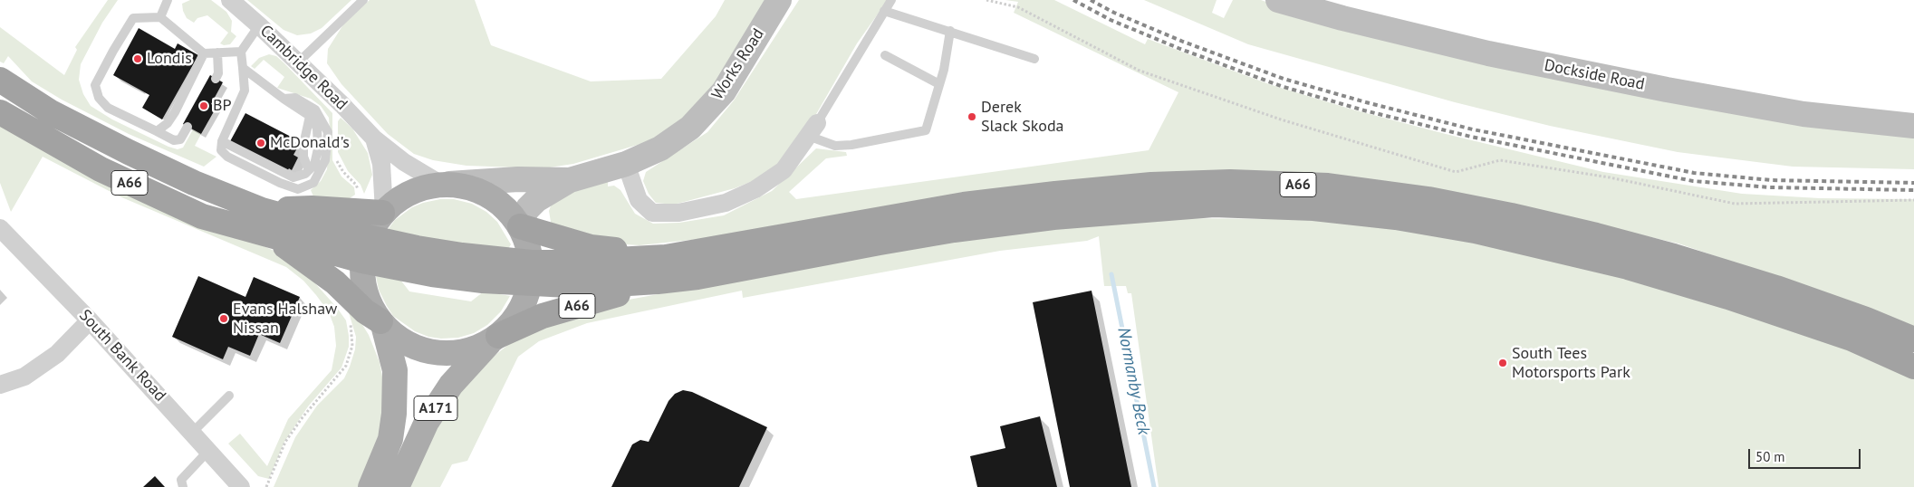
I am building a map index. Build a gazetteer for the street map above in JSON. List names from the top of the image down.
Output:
{
  "streets": {
    "highway": ["A66"],
    "main road": ["Works Road", "Dockside Road", "A171"],
    "street": ["Cambridge Road", "South Bank Road"]
  },
  "crossings": [
    ["Works Road", "Cambridge Road"],
    ["Works Road", "A66"],
    ["Cambridge Road", "A66"],
    ["A66", "A171"]
  ],
  "water": ["Normanby Beck"],
  "places": [
    "Londis",
    "BP",
    "Derek Slack Skoda",
    "McDonald's",
    "Evans Halshaw Nissan",
    "South Tees Motorsports Park"
  ],
  "scale_bar": "50 m"
}
